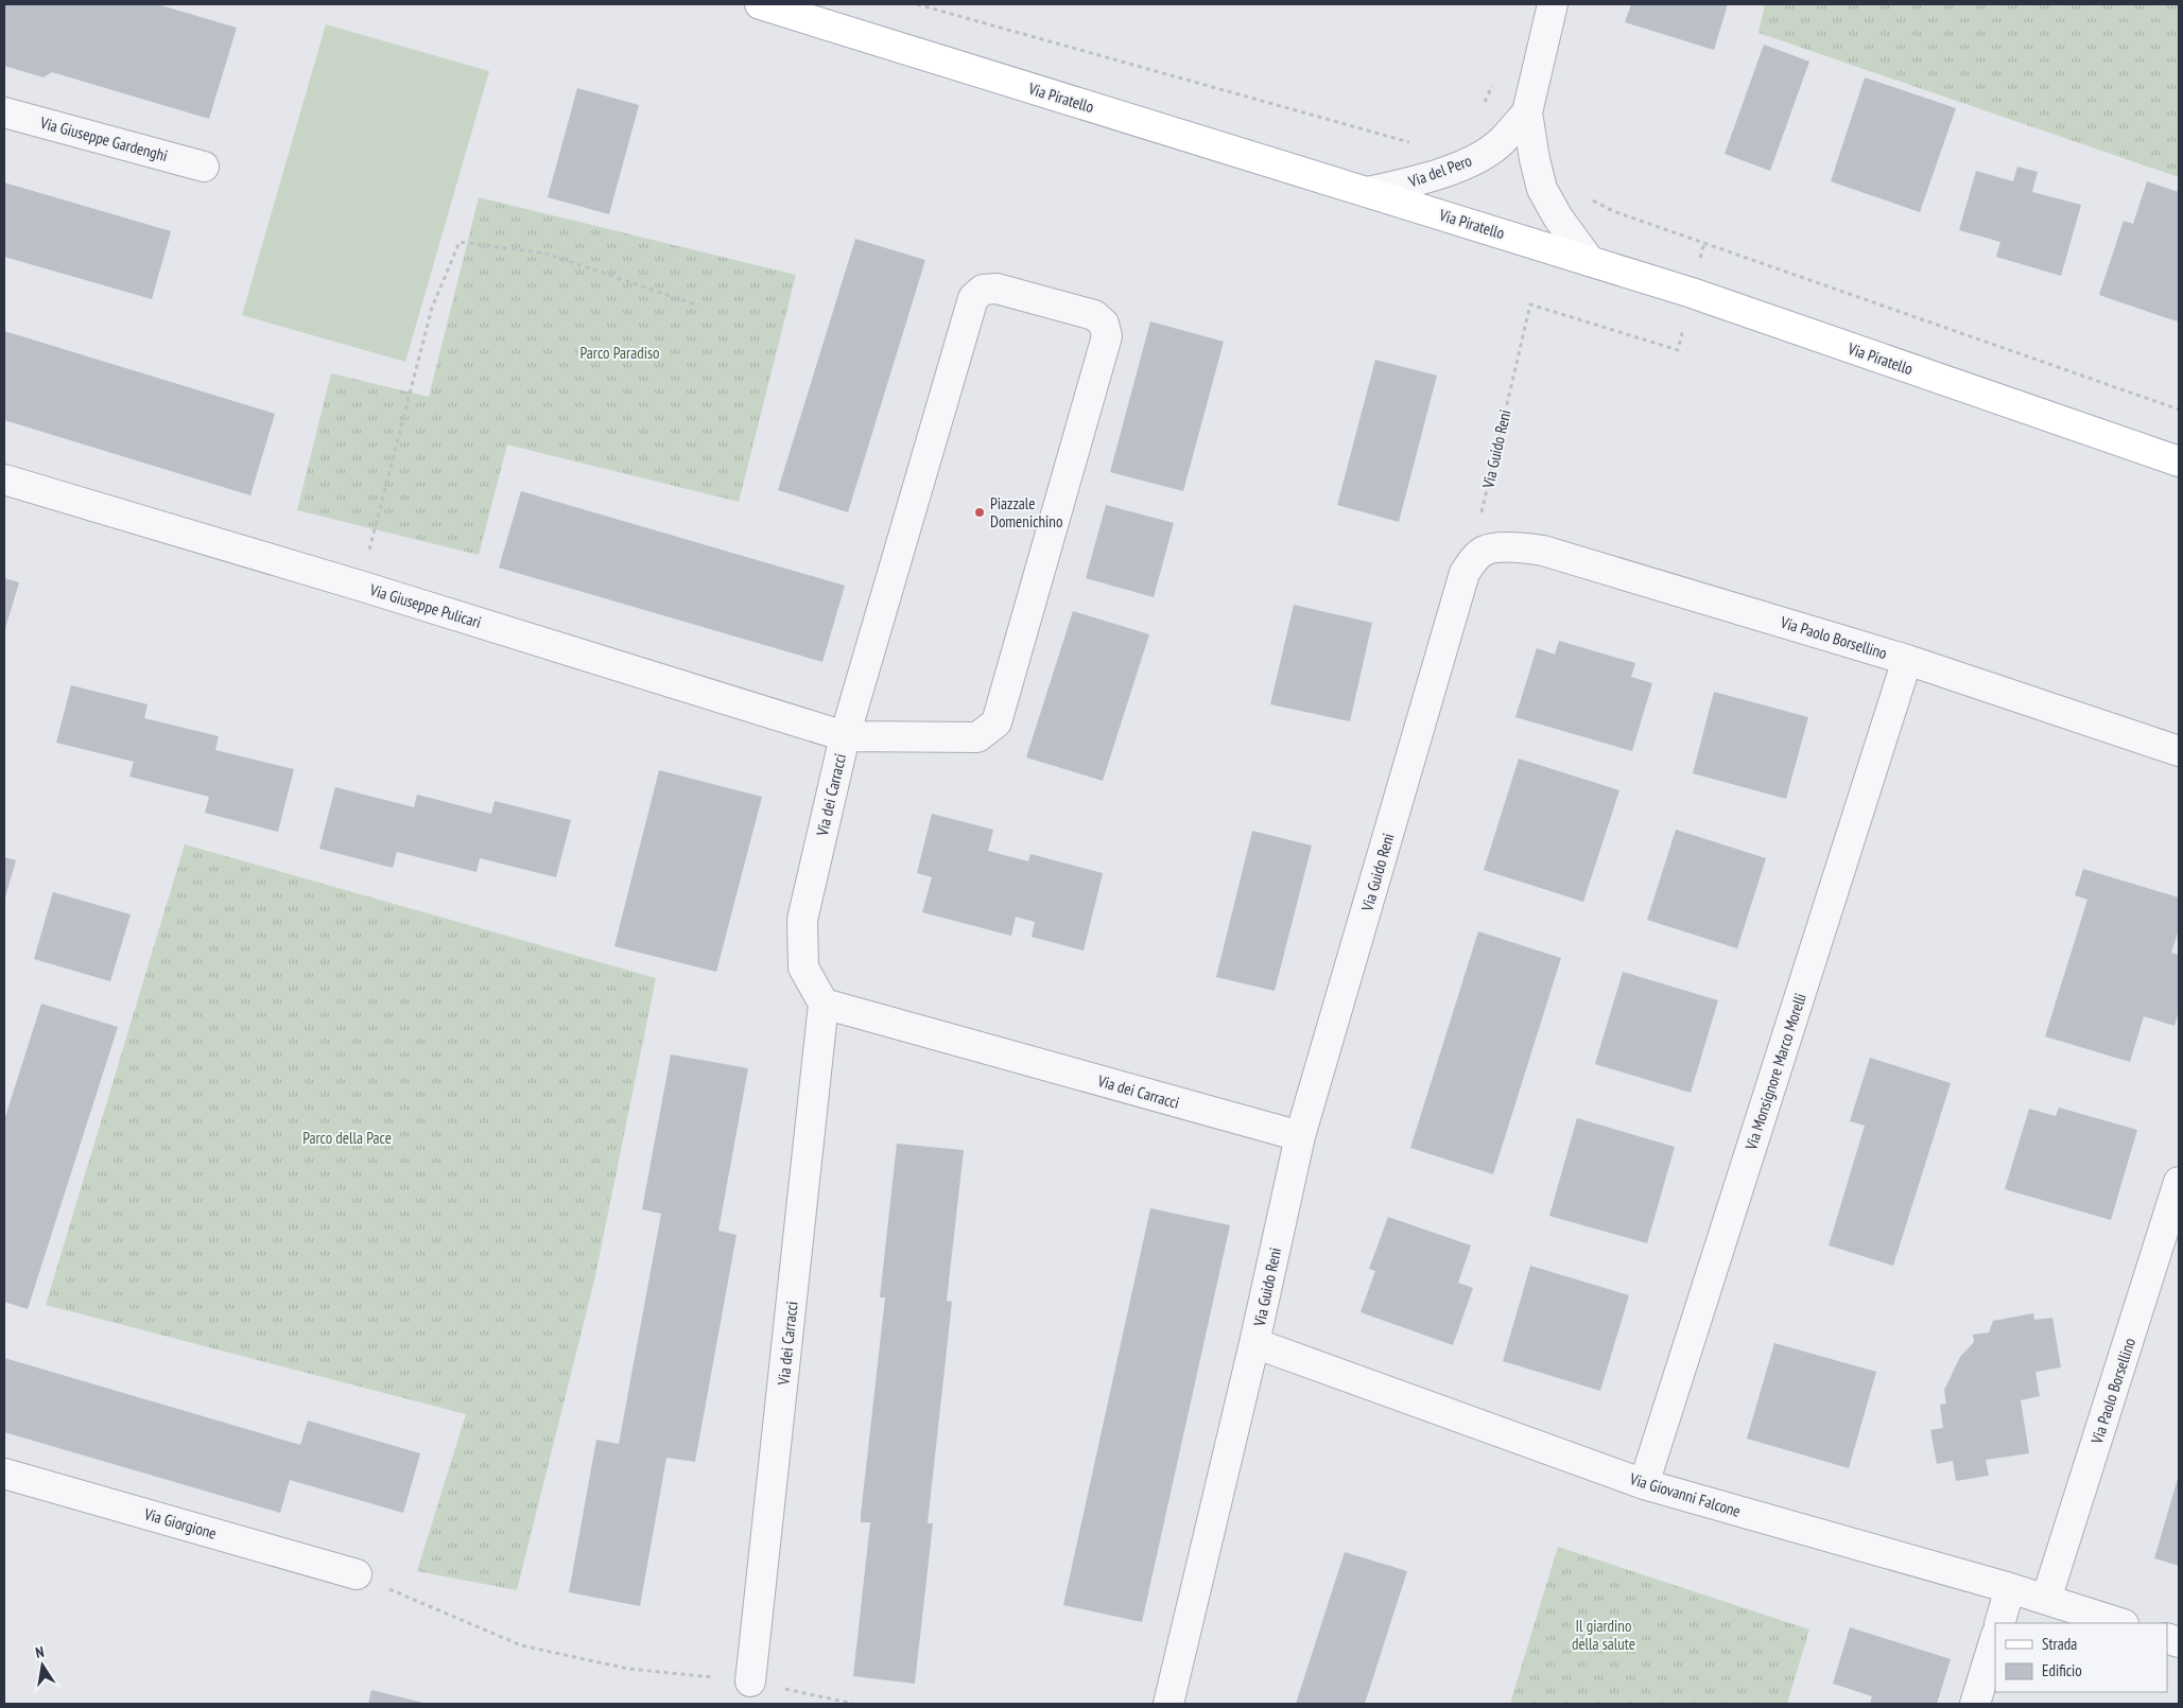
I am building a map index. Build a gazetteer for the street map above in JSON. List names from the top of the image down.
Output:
{
  "streets": {
    "main road": ["Via Piratello"],
    "street": [
      "Via Giuseppe Gardenghi",
      "Via del Pero",
      "Via Guido Reni",
      "Via Giuseppe Pulicari",
      "Via Paolo Borsellino",
      "Via dei Carracci",
      "Via Monsignore Marco Morelli",
      "Via Giovanni Falcone",
      "Via Giorgione"
    ]
  },
  "crossings": [
    ["Via Piratello", "Via del Pero"],
    ["Via Piratello", "Via Guido Reni"],
    ["Via Guido Reni", "Via Paolo Borsellino"],
    ["Via Guido Reni", "Via dei Carracci"],
    ["Via Guido Reni", "Via Giovanni Falcone"],
    ["Via Giuseppe Pulicari", "Via dei Carracci"],
    ["Via Paolo Borsellino", "Via Monsignore Marco Morelli"],
    ["Via Paolo Borsellino", "Via Giovanni Falcone"],
    ["Via Monsignore Marco Morelli", "Via Giovanni Falcone"]
  ],
  "parks": ["Parco Paradiso", "Parco della Pace", "Il giardino della salute"],
  "places": ["Piazzale Domenichino"],
  "legend": ["Strada", "Edificio"],
  "north": "top"
}
